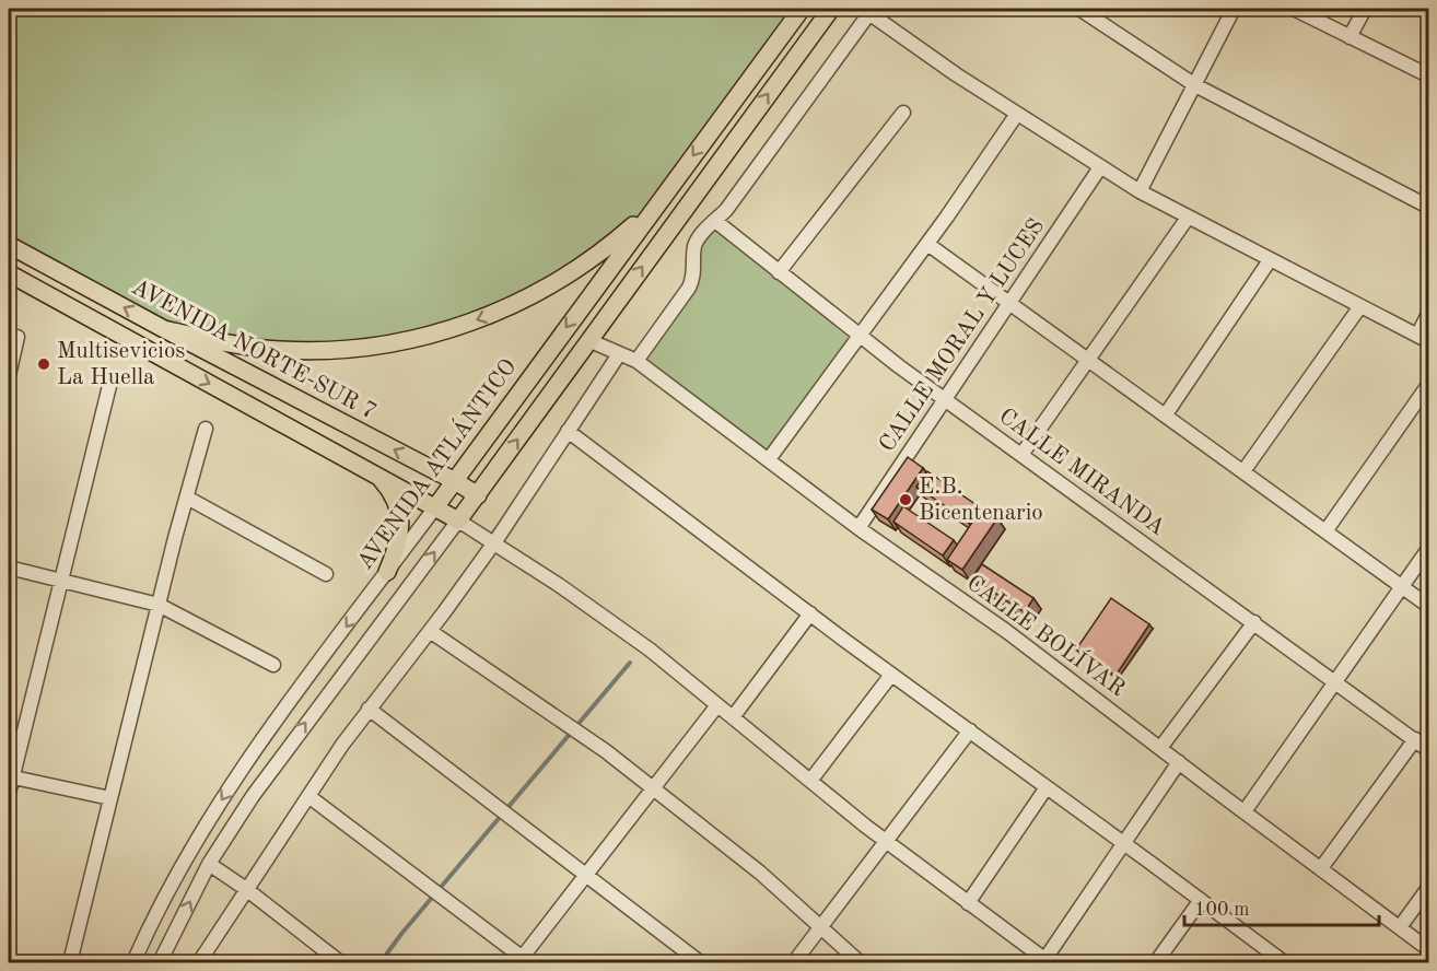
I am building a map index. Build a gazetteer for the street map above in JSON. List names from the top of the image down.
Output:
{
  "streets": {
    "main road": ["AVENIDA NORTE-SUR 7", "AVENIDA ATLÁNTICO"],
    "street": ["CALLE MORAL Y LUCES", "CALLE MIRANDA", "CALLE BOLÍVAR"]
  },
  "crossings": [
    ["CALLE MORAL Y LUCES", "CALLE MIRANDA"],
    ["CALLE MORAL Y LUCES", "CALLE BOLÍVAR"],
    ["AVENIDA NORTE-SUR 7", "AVENIDA ATLÁNTICO"]
  ],
  "places": ["Multisevicios La Huella", "E.B. Bicentenario"],
  "scale_bar": "100 m"
}
